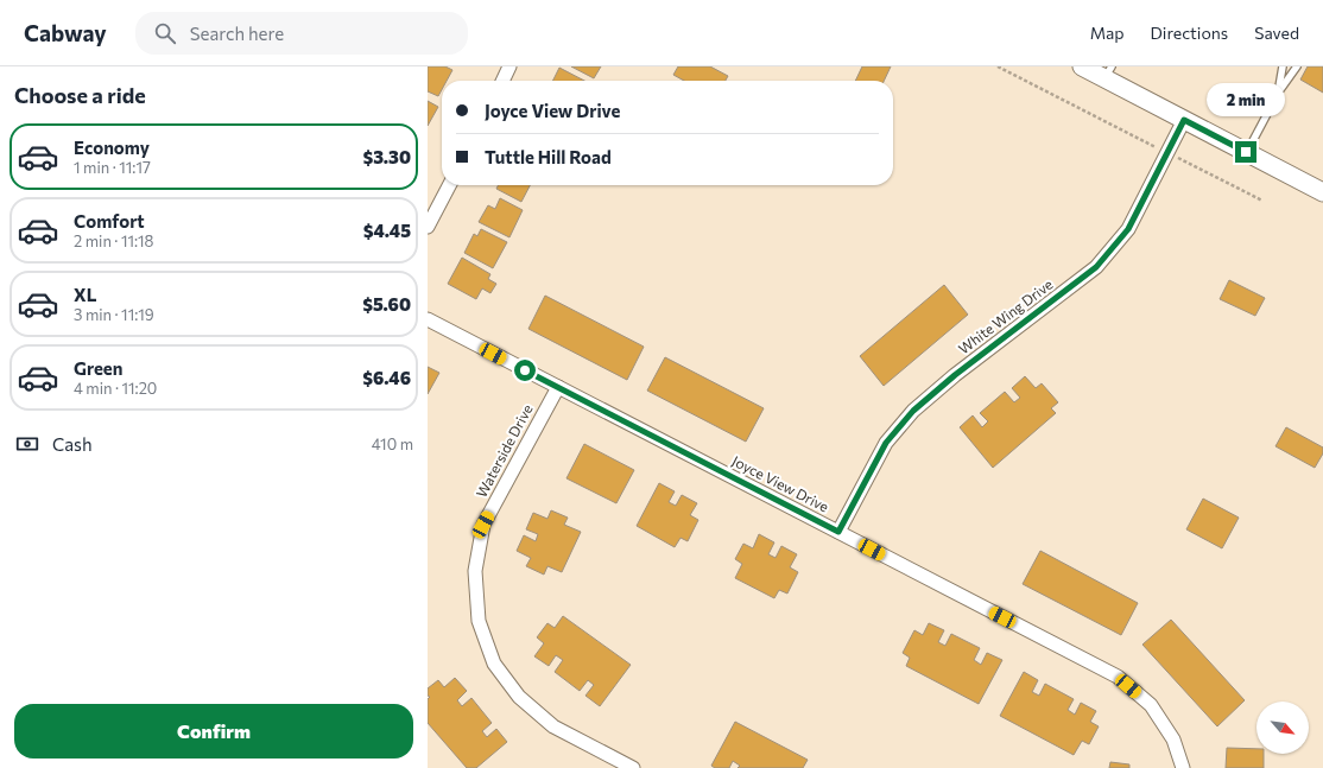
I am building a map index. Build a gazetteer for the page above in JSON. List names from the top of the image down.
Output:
{
  "streets": {
    "street": ["White Wing Drive", "Waterside Drive", "Joyce View Drive"]
  },
  "crossings": [
    ["White Wing Drive", "Joyce View Drive"],
    ["Waterside Drive", "Joyce View Drive"]
  ],
  "north": "bottom right",
  "page": {
    "header": "Cabway",
    "search": "Search here",
    "nav": ["Map", "Directions", "Saved"],
    "heading": "Choose a ride",
    "banner": ["Joyce View Drive", "Tuttle Hill Road"],
    "bubble": "2 min",
    "list": [
      {
        "name": "Economy",
        "note": "1 min · 11:17",
        "value": "$3.30"
      },
      {
        "name": "Comfort",
        "note": "2 min · 11:18",
        "value": "$4.45"
      },
      {
        "name": "XL",
        "note": "3 min · 11:19",
        "value": "$5.60"
      },
      {
        "name": "Green",
        "note": "4 min · 11:20",
        "value": "$6.46"
      }
    ],
    "pay": ["Cash", "410 m"],
    "buttons": "Confirm"
  }
}
